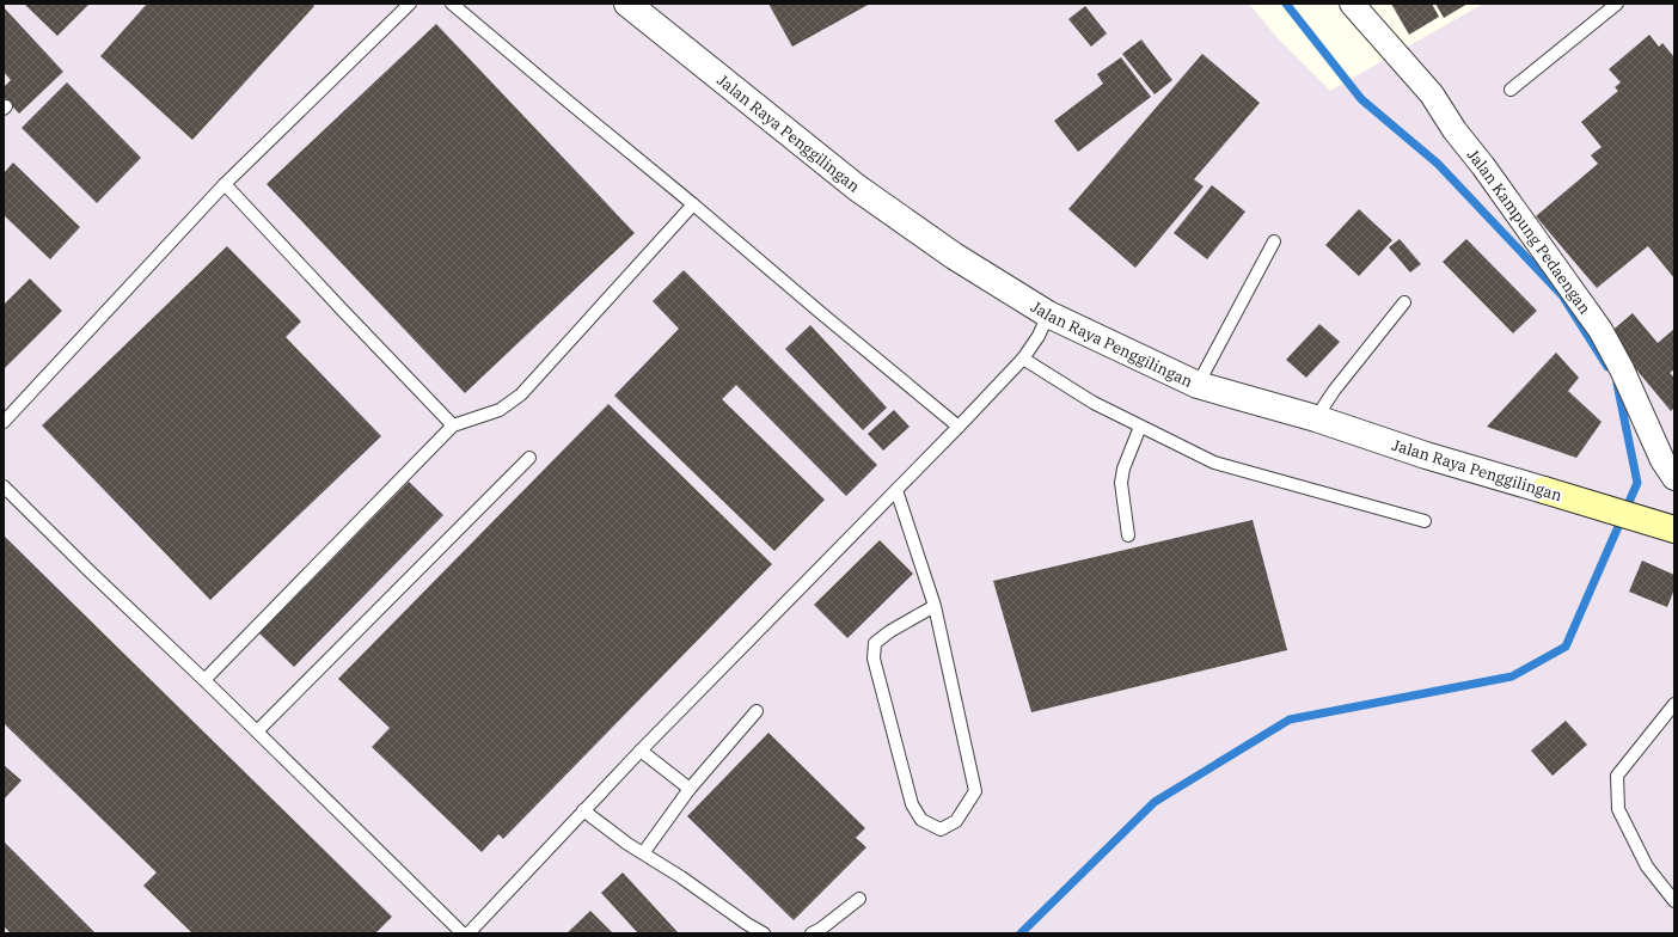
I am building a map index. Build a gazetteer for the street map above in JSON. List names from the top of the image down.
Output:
{
  "streets": {
    "main road": ["Jalan Raya Penggilingan"],
    "street": ["Jalan Kampung Pedaengan"]
  }
}
